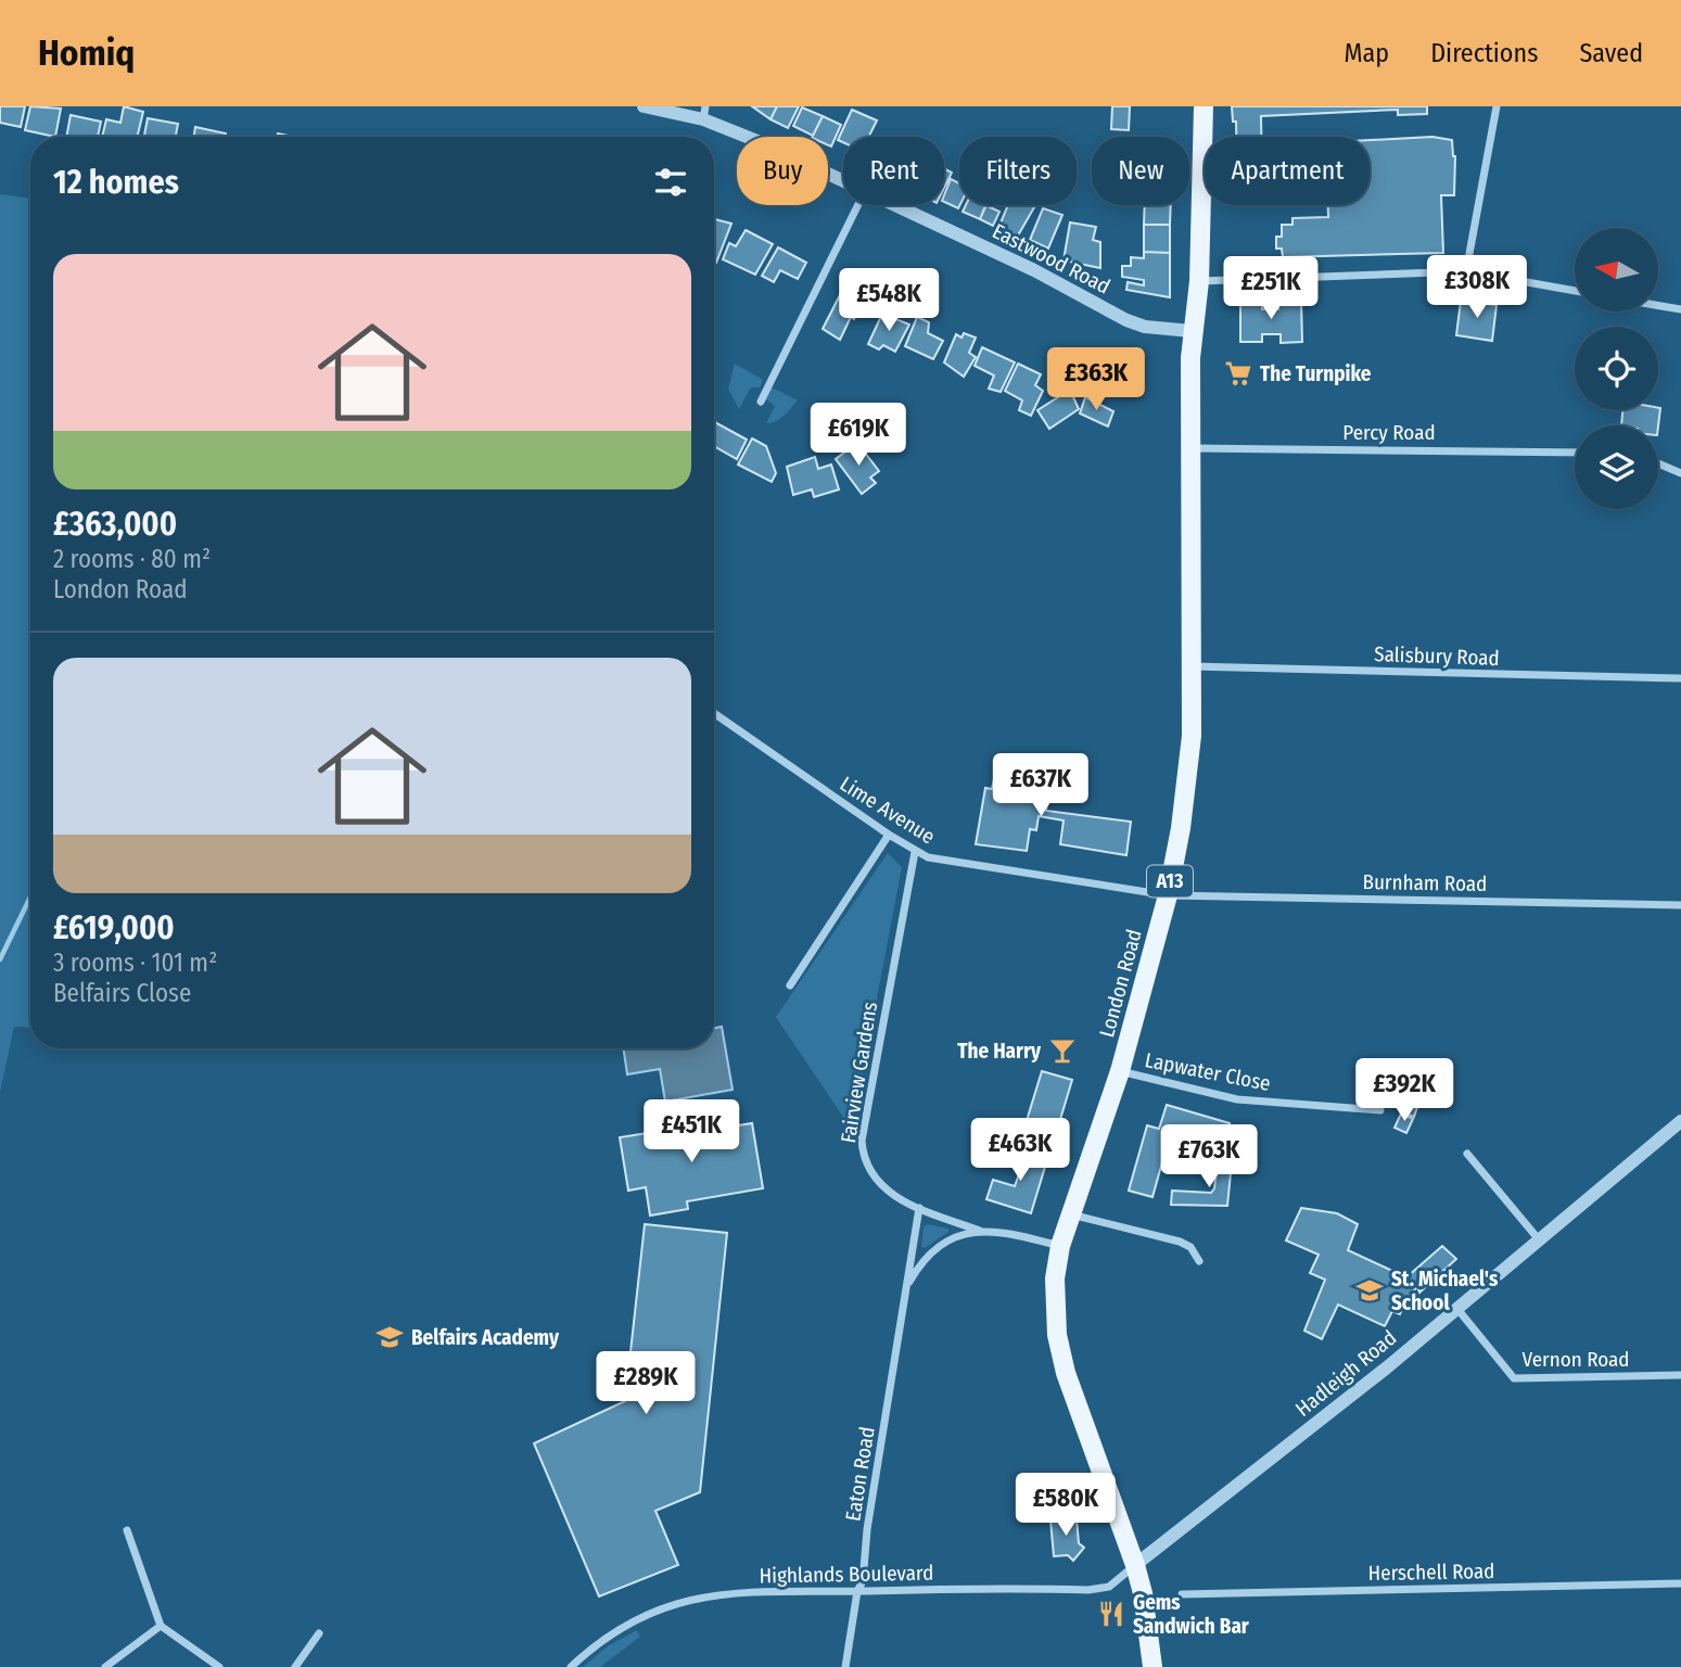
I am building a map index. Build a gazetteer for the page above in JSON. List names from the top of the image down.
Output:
{
  "streets": {
    "main road": ["A13", "London Road"],
    "street": [
      "Eastwood Road",
      "Percy Road",
      "Salisbury Road",
      "Lime Avenue",
      "Burnham Road",
      "Lapwater Close",
      "Fairview Gardens",
      "Vernon Road",
      "Hadleigh Road",
      "Eaton Road",
      "Herschell Road",
      "Highlands Boulevard"
    ]
  },
  "crossings": [
    ["Eastwood Road", "London Road"],
    ["Percy Road", "London Road"],
    ["Salisbury Road", "London Road"],
    ["Lime Avenue", "Burnham Road"],
    ["Lime Avenue", "London Road"],
    ["Lime Avenue", "Fairview Gardens"],
    ["Burnham Road", "London Road"],
    ["London Road", "Lapwater Close"],
    ["London Road", "Hadleigh Road"],
    ["London Road", "Eaton Road"],
    ["London Road", "Highlands Boulevard"],
    ["Fairview Gardens", "Eaton Road"],
    ["Vernon Road", "Hadleigh Road"],
    ["Hadleigh Road", "Highlands Boulevard"],
    ["Eaton Road", "Highlands Boulevard"]
  ],
  "places": {
    "supermarket": ["The Turnpike"],
    "bar": ["The Harry"],
    "school or university": ["St. Michael's School", "Belfairs Academy"],
    "restaurant": ["Gems Sandwich Bar"]
  },
  "north": "left",
  "page": {
    "header": "Homiq",
    "nav": ["Map", "Directions", "Saved"],
    "chip": [
      "Buy",
      "Rent",
      "Filters",
      "New",
      "Apartment"
    ],
    "heading": "12 homes",
    "list": [
      {
        "name": "£363,000",
        "note": "2 rooms · 80 m² · London Road"
      },
      {
        "name": "£619,000",
        "note": "3 rooms · 101 m² · Belfairs Close"
      }
    ],
    "price": [
      "£308K",
      "£251K",
      "£548K",
      "£363K",
      "£619K",
      "£637K",
      "£392K",
      "£451K",
      "£463K",
      "£763K",
      "£289K",
      "£580K"
    ]
  }
}
